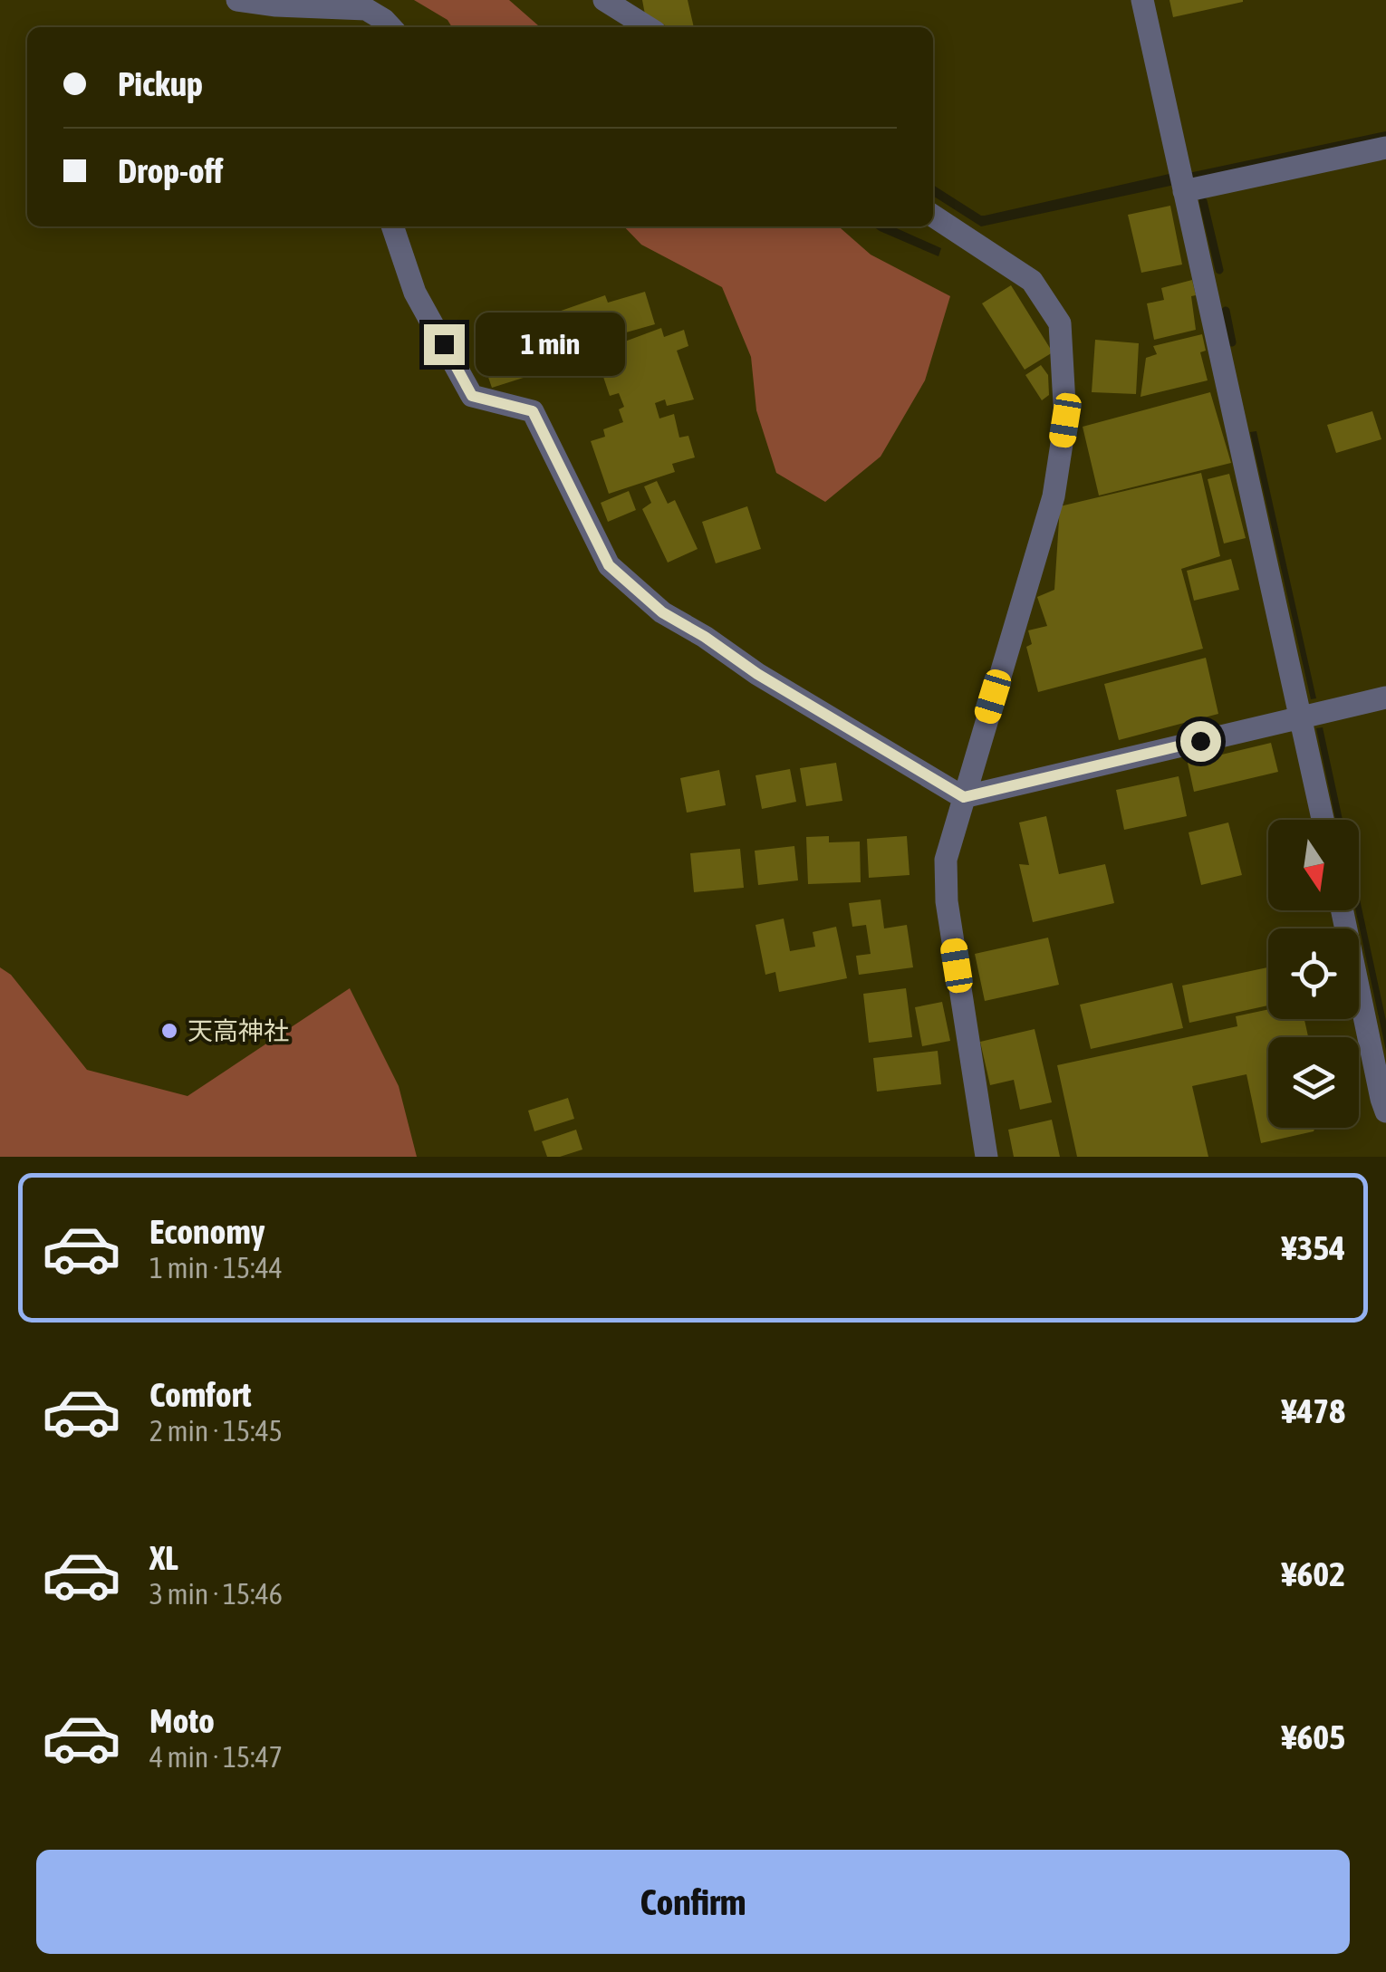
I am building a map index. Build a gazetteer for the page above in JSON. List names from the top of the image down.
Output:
{
  "places": ["天高神社"],
  "north": "bottom",
  "page": {
    "banner": ["Pickup", "Drop-off"],
    "bubble": "1 min",
    "list": [
      {
        "name": "Economy",
        "note": "1 min · 15:44",
        "value": "¥354"
      },
      {
        "name": "Comfort",
        "note": "2 min · 15:45",
        "value": "¥478"
      },
      {
        "name": "XL",
        "note": "3 min · 15:46",
        "value": "¥602"
      },
      {
        "name": "Moto",
        "note": "4 min · 15:47",
        "value": "¥605"
      }
    ],
    "buttons": "Confirm"
  }
}
